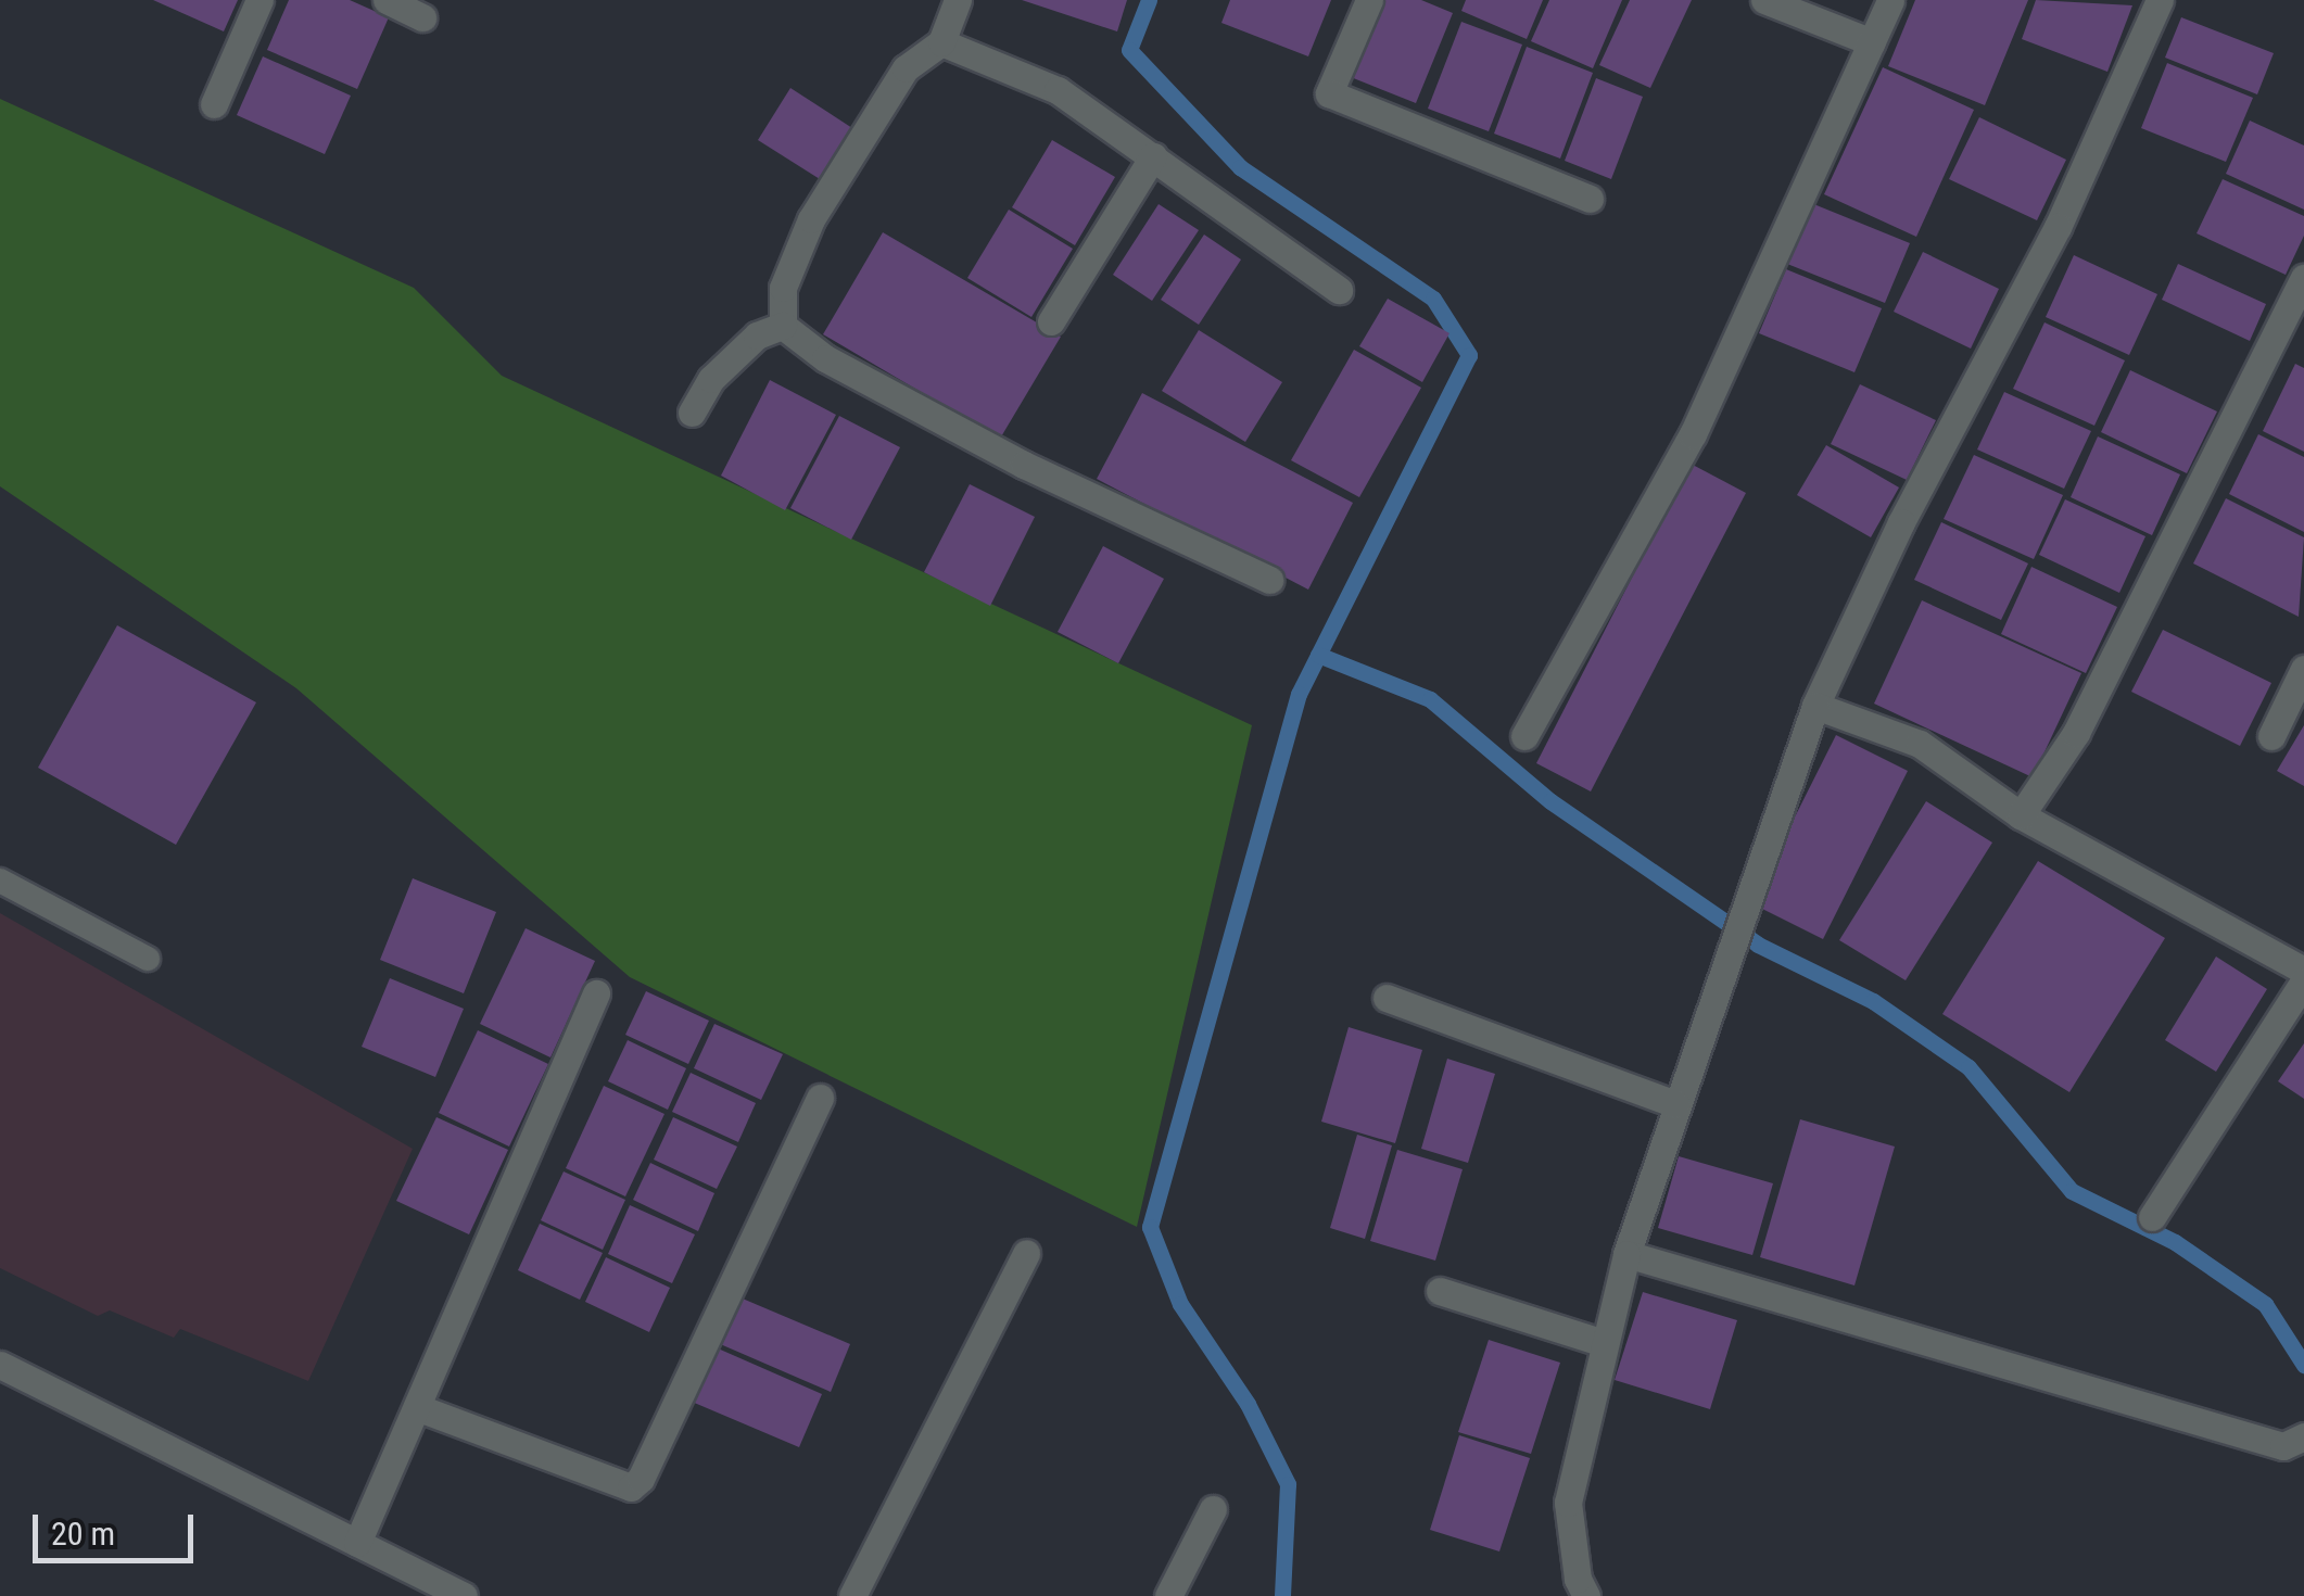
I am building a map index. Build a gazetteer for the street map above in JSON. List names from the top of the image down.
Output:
{
  "scale_bar": "20 m"
}
